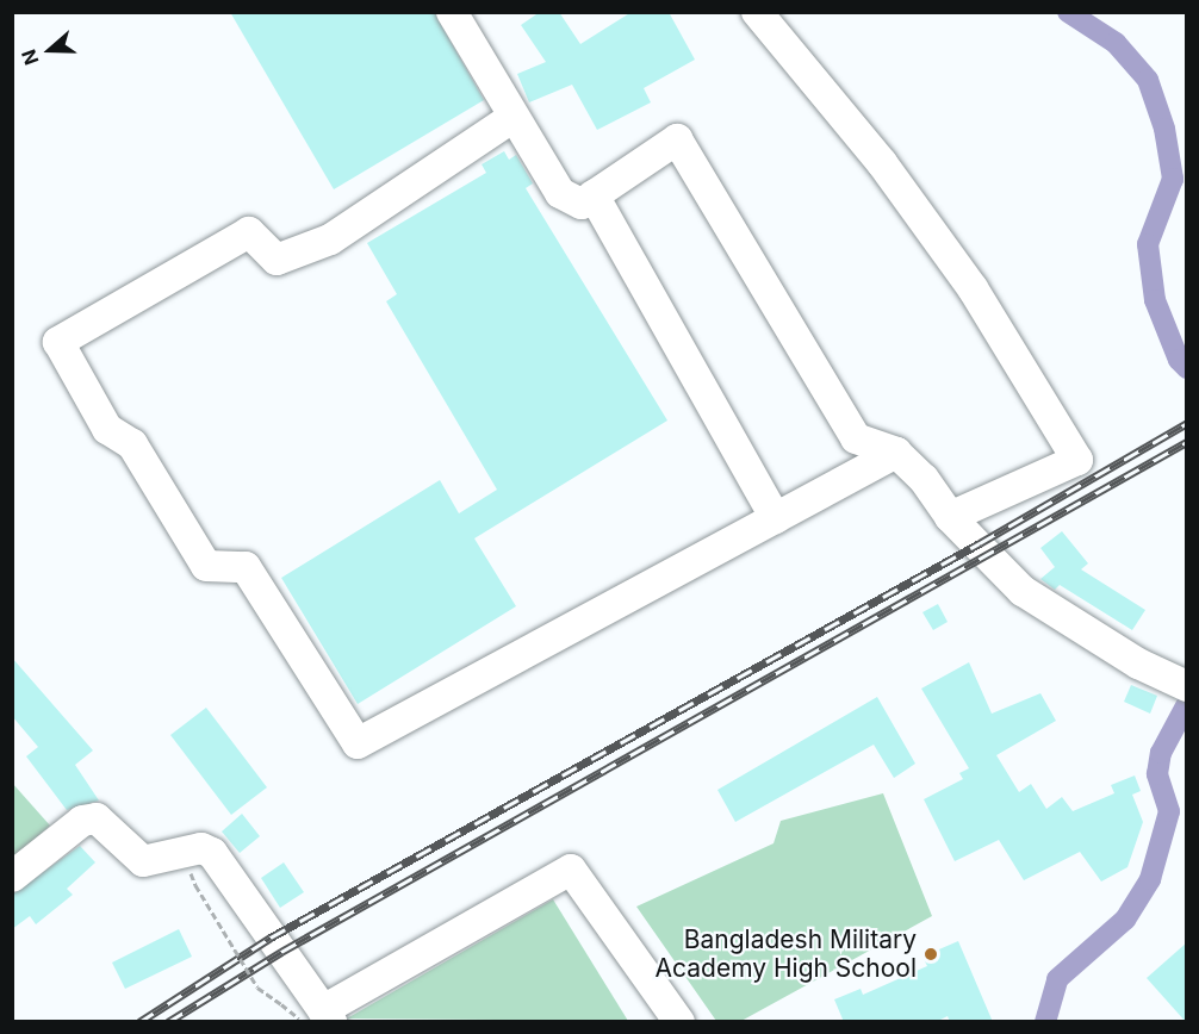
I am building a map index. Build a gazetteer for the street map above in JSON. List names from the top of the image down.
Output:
{
  "places": ["Bangladesh Military Academy High School"],
  "north": "left"
}
